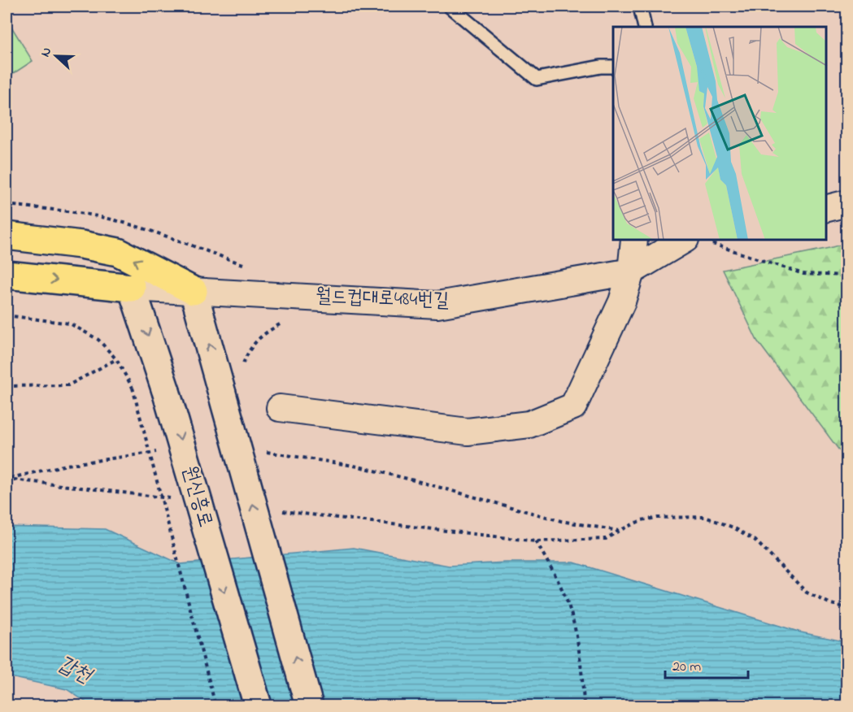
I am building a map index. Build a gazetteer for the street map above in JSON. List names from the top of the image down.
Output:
{
  "streets": {
    "street": ["월드컵대로484번길", "원신흥로"]
  },
  "crossings": [
    ["월드컵대로484번길", "원신흥로"]
  ],
  "water": ["갑천"],
  "scale_bar": "20 m",
  "north": "left"
}
